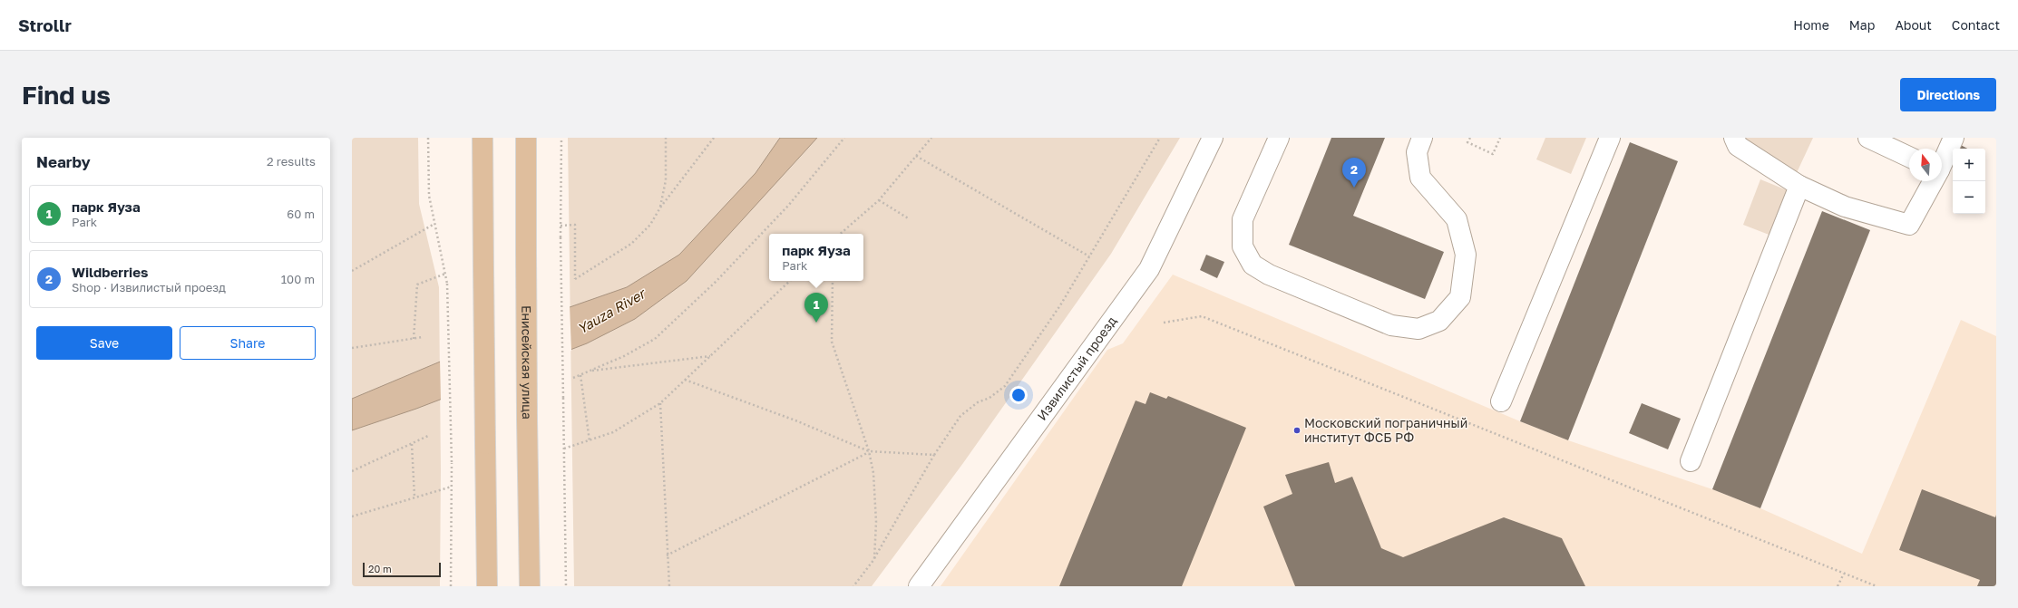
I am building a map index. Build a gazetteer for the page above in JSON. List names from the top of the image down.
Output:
{
  "streets": {
    "main road": ["Енисейская улица"],
    "street": ["Извилистый проезд"]
  },
  "water": ["Yauza River"],
  "places": ["Московский пограничный институт ФСБ РФ"],
  "scale_bar": "20 m",
  "north": "top",
  "page": {
    "header": "Strollr",
    "nav": [
      "Home",
      "Map",
      "About",
      "Contact"
    ],
    "buttons": [
      "Directions",
      ["Save", "Share"]
    ],
    "title": "Find us",
    "heading": ["Nearby", "2 results"],
    "map_buttons": ["+", "−"],
    "pins": ["2", "1"],
    "list": [
      {
        "mark": "1",
        "name": "парк Яуза",
        "note": "Park",
        "value": "60 m"
      },
      {
        "mark": "2",
        "name": "Wildberries",
        "note": "Shop · Извилистый проезд",
        "value": "100 m"
      }
    ],
    "popup": ["парк Яуза", "Park"],
    "scale": "20 m"
  }
}
